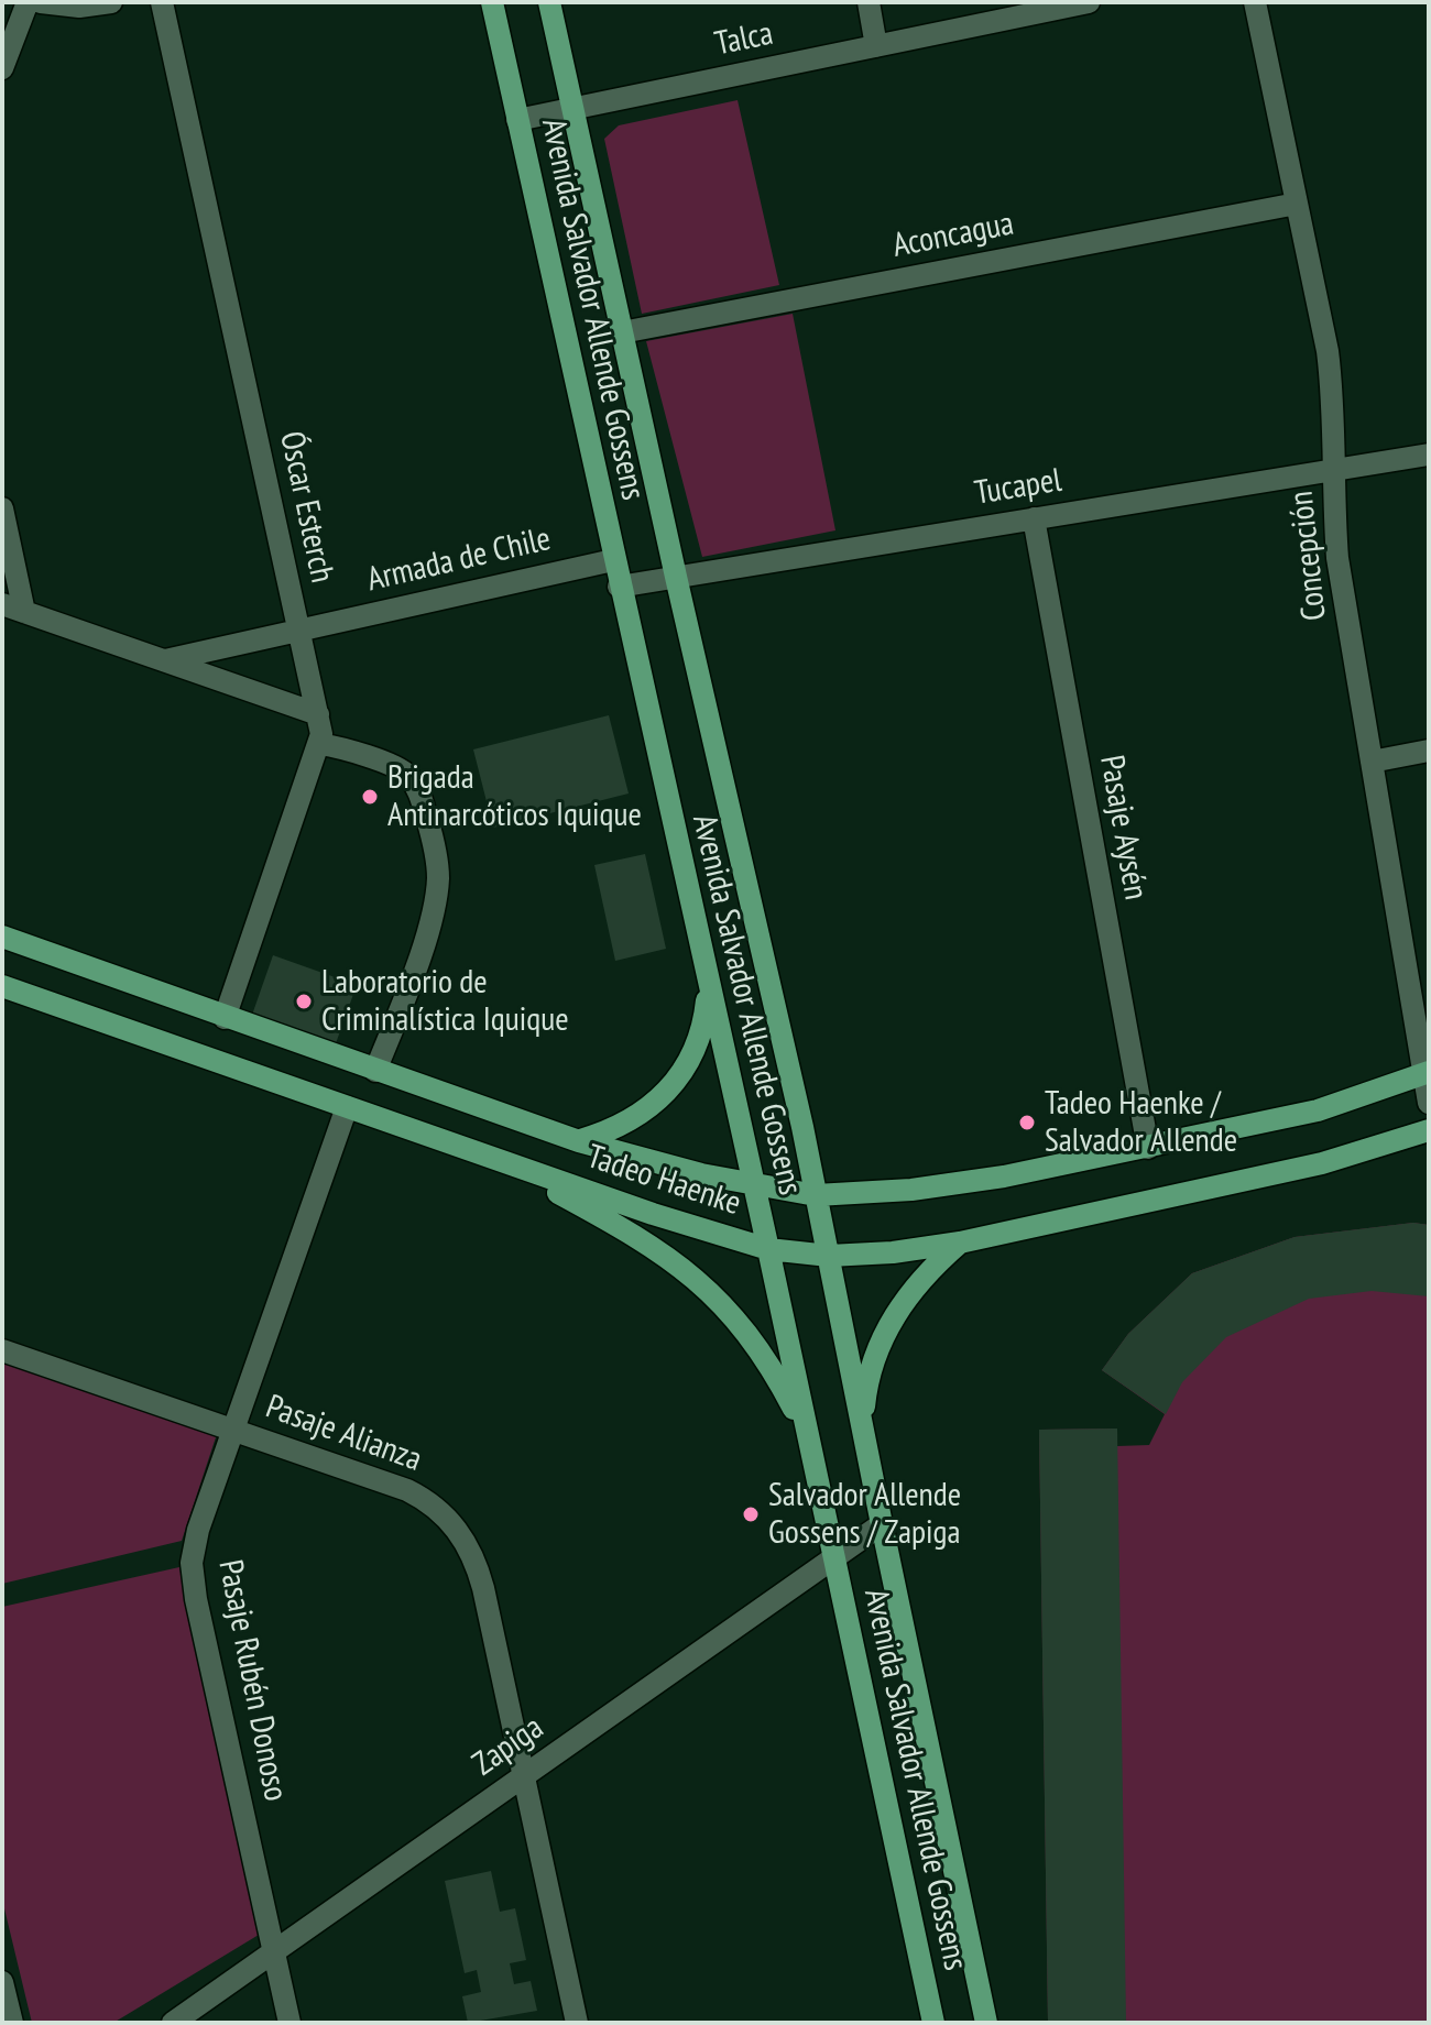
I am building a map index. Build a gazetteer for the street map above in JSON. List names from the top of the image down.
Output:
{
  "streets": {
    "main road": ["Avenida Salvador Allende Gossens", "Tadeo Haenke"],
    "street": [
      "Talca",
      "Aconcagua",
      "Tucapel",
      "Óscar Esterch",
      "Concepción",
      "Armada de Chile",
      "Pasaje Aysén",
      "Pasaje Alianza",
      "Pasaje Rubén Donoso",
      "Zapiga"
    ]
  },
  "crossings": [
    ["Talca", "Avenida Salvador Allende Gossens"],
    ["Aconcagua", "Avenida Salvador Allende Gossens"],
    ["Aconcagua", "Concepción"],
    ["Avenida Salvador Allende Gossens", "Tucapel"],
    ["Avenida Salvador Allende Gossens", "Armada de Chile"],
    ["Avenida Salvador Allende Gossens", "Tadeo Haenke"],
    ["Avenida Salvador Allende Gossens", "Zapiga"],
    ["Tucapel", "Concepción"],
    ["Tucapel", "Pasaje Aysén"],
    ["Óscar Esterch", "Armada de Chile"],
    ["Óscar Esterch", "Tadeo Haenke"],
    ["Concepción", "Tadeo Haenke"],
    ["Pasaje Aysén", "Tadeo Haenke"],
    ["Tadeo Haenke", "Pasaje Rubén Donoso"],
    ["Pasaje Alianza", "Pasaje Rubén Donoso"],
    ["Pasaje Alianza", "Zapiga"],
    ["Pasaje Rubén Donoso", "Zapiga"]
  ],
  "places": [
    "Brigada Antinarcóticos Iquique",
    "Laboratorio de Criminalística Iquique",
    "Tadeo Haenke / Salvador Allende",
    "Salvador Allende Gossens / Zapiga"
  ]
}
